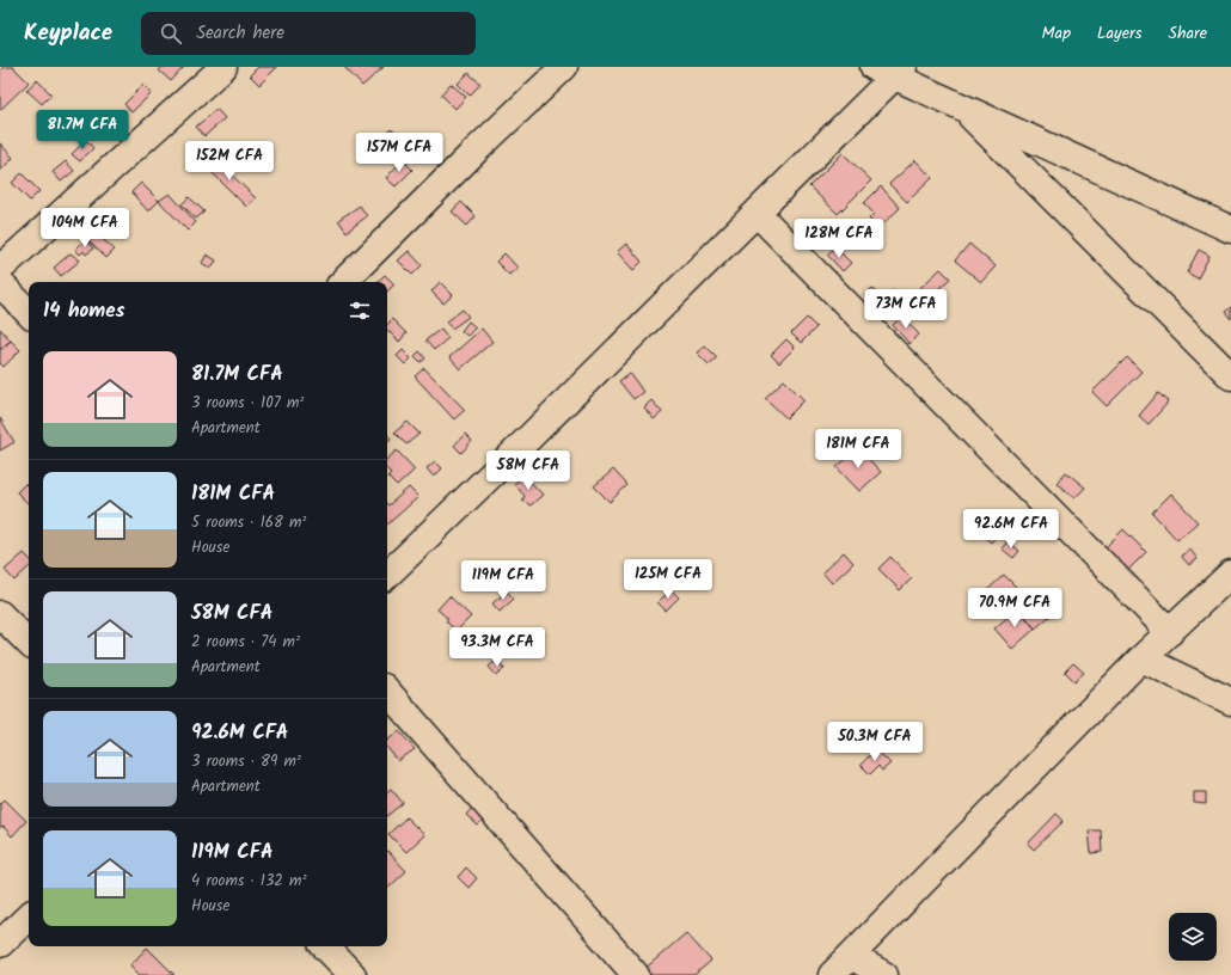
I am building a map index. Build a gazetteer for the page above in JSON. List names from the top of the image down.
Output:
{
  "page": {
    "header": "Keyplace",
    "search": "Search here",
    "nav": ["Map", "Layers", "Share"],
    "price": [
      "81.7M CFA",
      "157M CFA",
      "152M CFA",
      "104M CFA",
      "128M CFA",
      "73M CFA",
      "181M CFA",
      "58M CFA",
      "92.6M CFA",
      "125M CFA",
      "119M CFA",
      "70.9M CFA",
      "93.3M CFA",
      "50.3M CFA"
    ],
    "heading": "14 homes",
    "list": [
      {
        "name": "81.7M CFA",
        "note": "3 rooms · 107 m² · Apartment"
      },
      {
        "name": "181M CFA",
        "note": "5 rooms · 168 m² · House"
      },
      {
        "name": "58M CFA",
        "note": "2 rooms · 74 m² · Apartment"
      },
      {
        "name": "92.6M CFA",
        "note": "3 rooms · 89 m² · Apartment"
      },
      {
        "name": "119M CFA",
        "note": "4 rooms · 132 m² · House"
      }
    ]
  }
}
